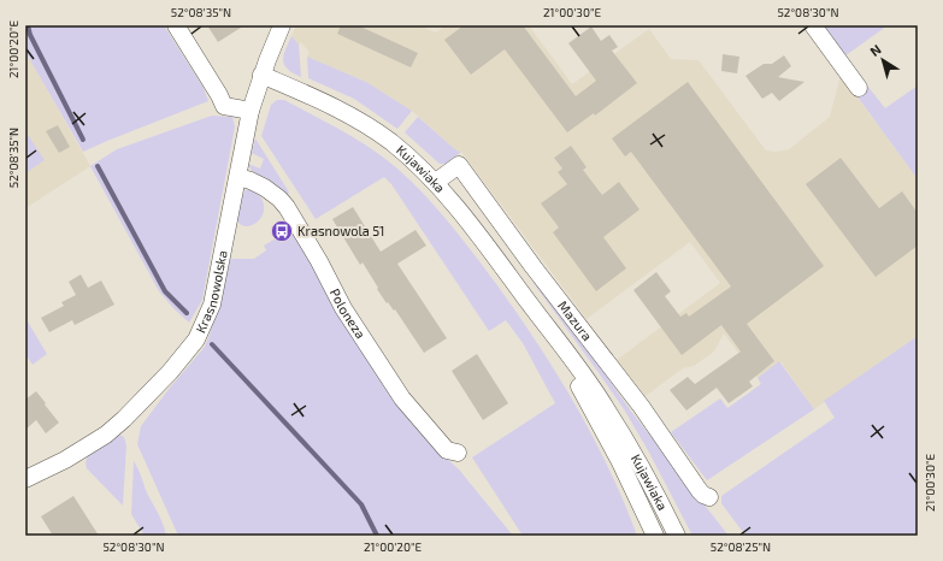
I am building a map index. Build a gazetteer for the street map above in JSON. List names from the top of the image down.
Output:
{
  "streets": {
    "street": [
      "Kujawiaka",
      "Krasnowolska",
      "Poloneza",
      "Mazura"
    ]
  },
  "crossings": [
    ["Kujawiaka", "Krasnowolska"],
    ["Kujawiaka", "Mazura"],
    ["Krasnowolska", "Poloneza"]
  ],
  "places": {
    "bus stop": ["Krasnowola 51"]
  },
  "north": "top left",
  "coordinates": [
    "52°08'35\"N",
    "21°00'30\"E",
    "52°08'30\"N",
    "21°00'20\"E",
    "52°08'25\"N"
  ]
}
